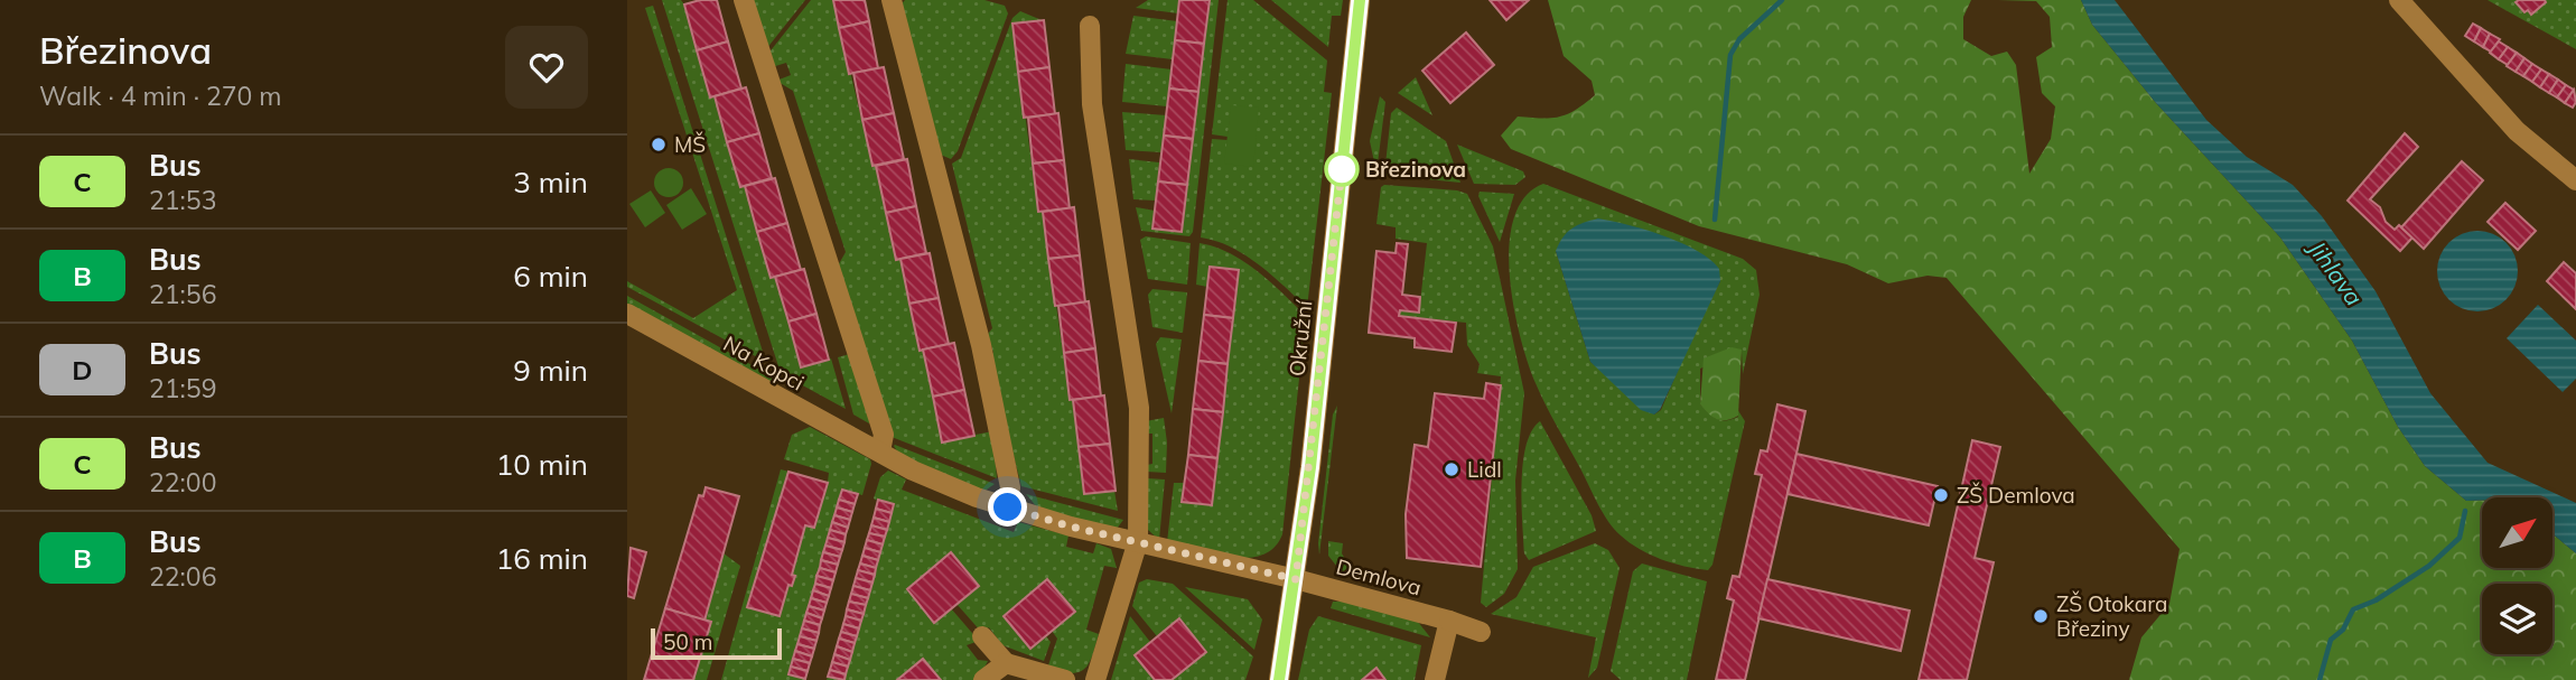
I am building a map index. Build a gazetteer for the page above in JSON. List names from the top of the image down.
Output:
{
  "streets": {
    "street": ["Okružní", "Na Kopci", "Demlova"]
  },
  "crossings": [
    ["Okružní", "Demlova"]
  ],
  "water": ["Jihlava"],
  "places": [
    "MŠ",
    "Březinova",
    "Lidl",
    "ZŠ Demlova",
    "ZŠ Otokara Březiny"
  ],
  "lines": ["bus line C"],
  "scale_bar": "50 m",
  "north": "top right",
  "page": {
    "heading": ["Březinova", "Walk · 4 min · 270 m"],
    "list": [
      {
        "mark": "C",
        "name": "Bus",
        "note": "21:53",
        "value": "3 min"
      },
      {
        "mark": "B",
        "name": "Bus",
        "note": "21:56",
        "value": "6 min"
      },
      {
        "mark": "D",
        "name": "Bus",
        "note": "21:59",
        "value": "9 min"
      },
      {
        "mark": "C",
        "name": "Bus",
        "note": "22:00",
        "value": "10 min"
      },
      {
        "mark": "B",
        "name": "Bus",
        "note": "22:06",
        "value": "16 min"
      }
    ],
    "scale": "50 m"
  }
}
